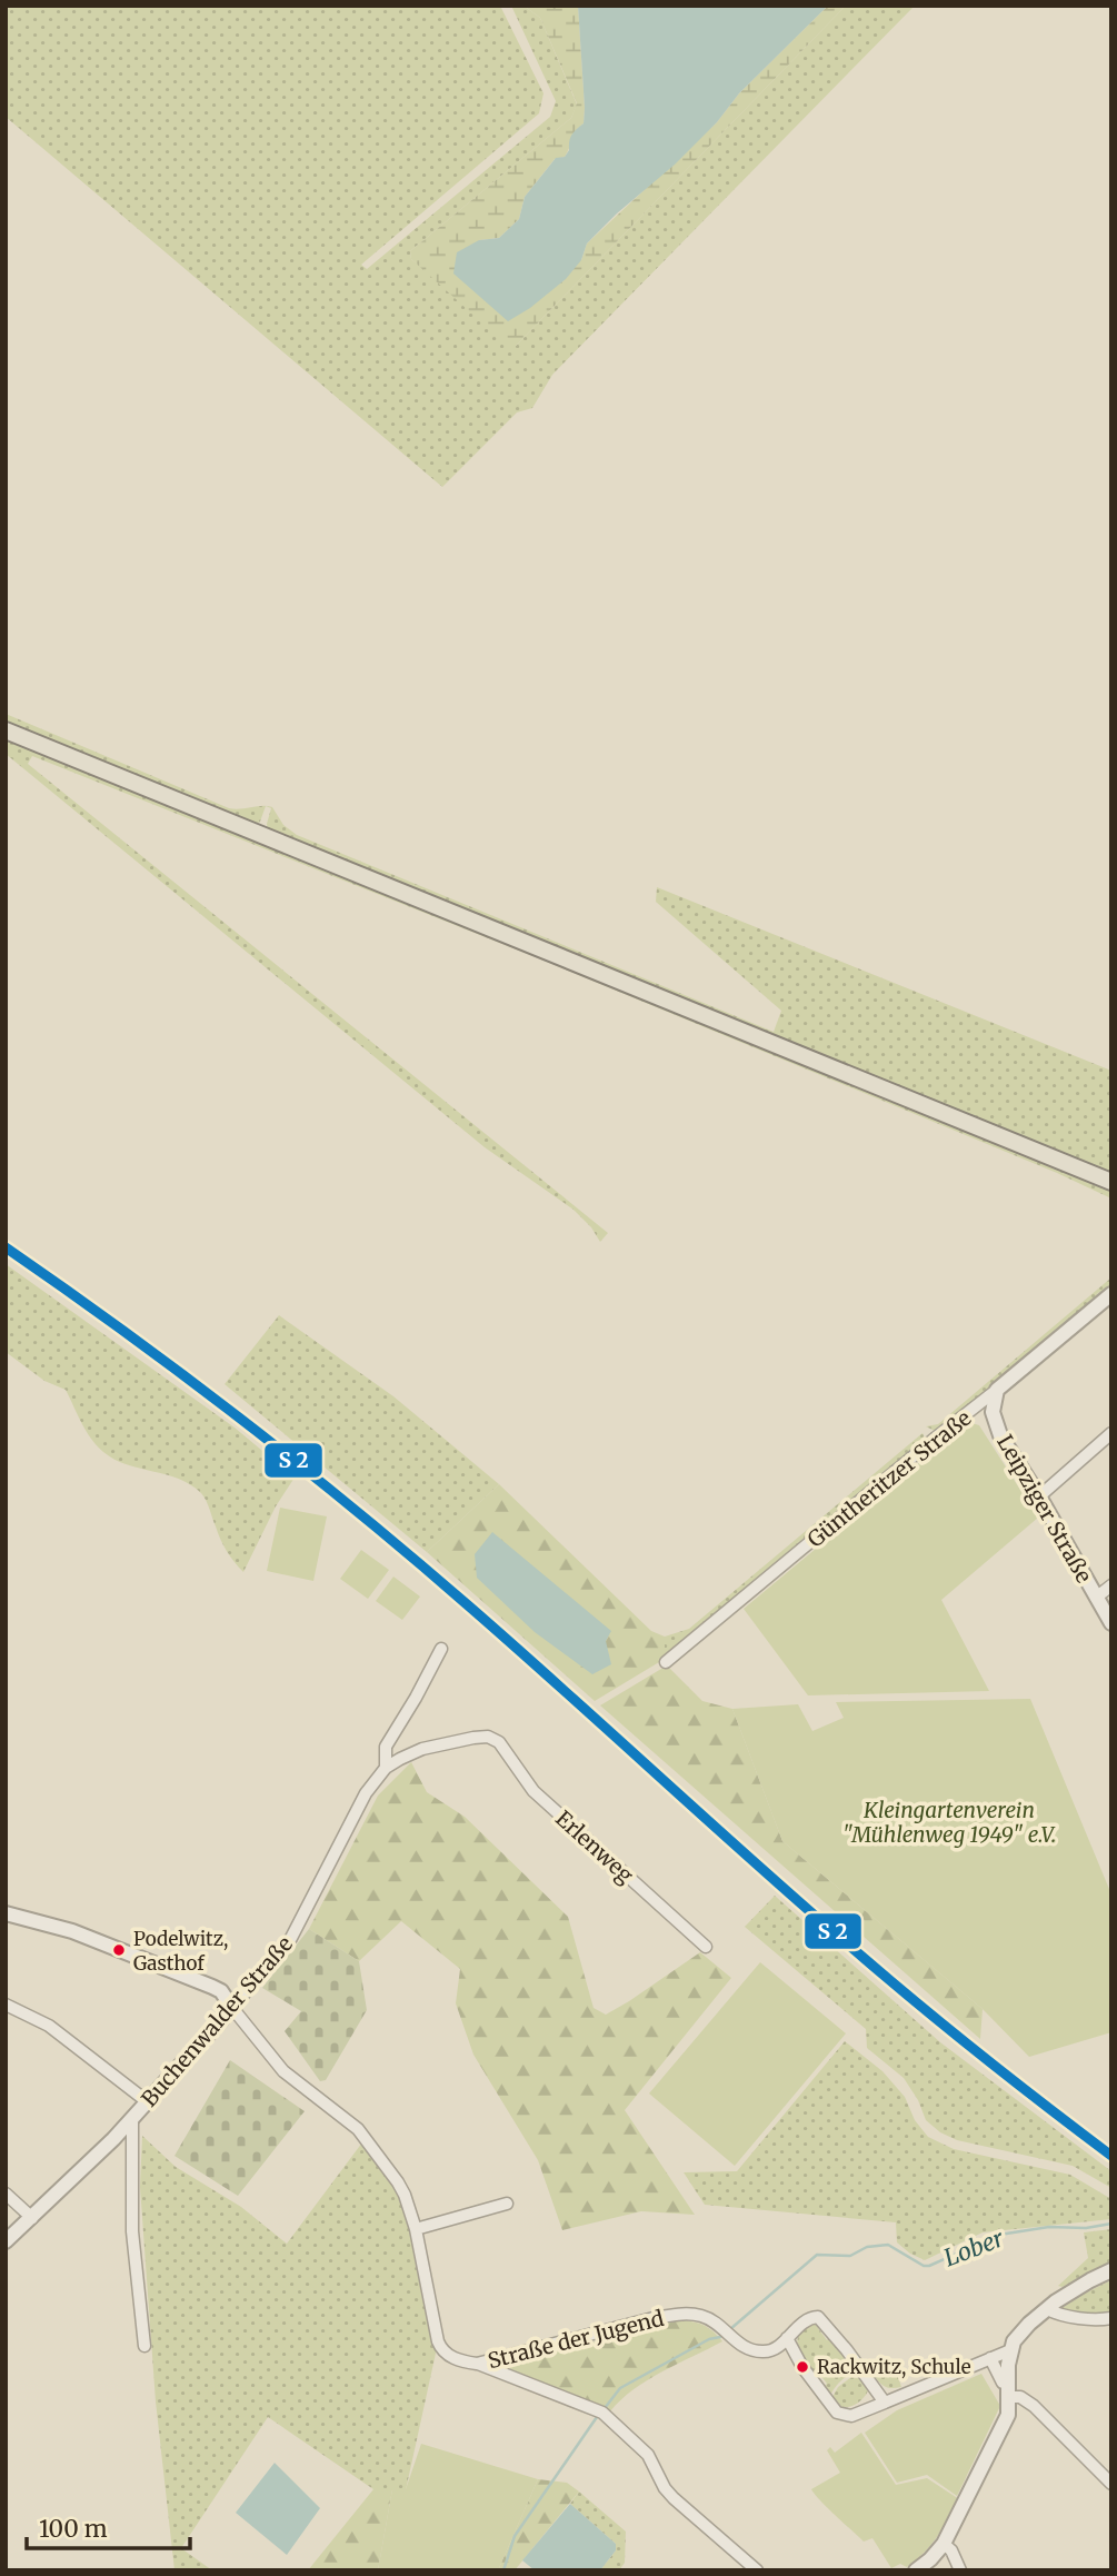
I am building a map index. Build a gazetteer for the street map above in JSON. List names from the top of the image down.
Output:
{
  "streets": {
    "street": [
      "Güntheritzer Straße",
      "Leipziger Straße",
      "Erlenweg",
      "Buchenwalder Straße",
      "Straße der Jugend"
    ]
  },
  "crossings": [
    ["Güntheritzer Straße", "Leipziger Straße"],
    ["Erlenweg", "Buchenwalder Straße"],
    ["Buchenwalder Straße", "Straße der Jugend"]
  ],
  "water": ["Lober"],
  "parks": ["Kleingartenverein \"Mühlenweg 1949\" e.V."],
  "places": ["Podelwitz, Gasthof", "Rackwitz, Schule"],
  "scale_bar": "100 m"
}
